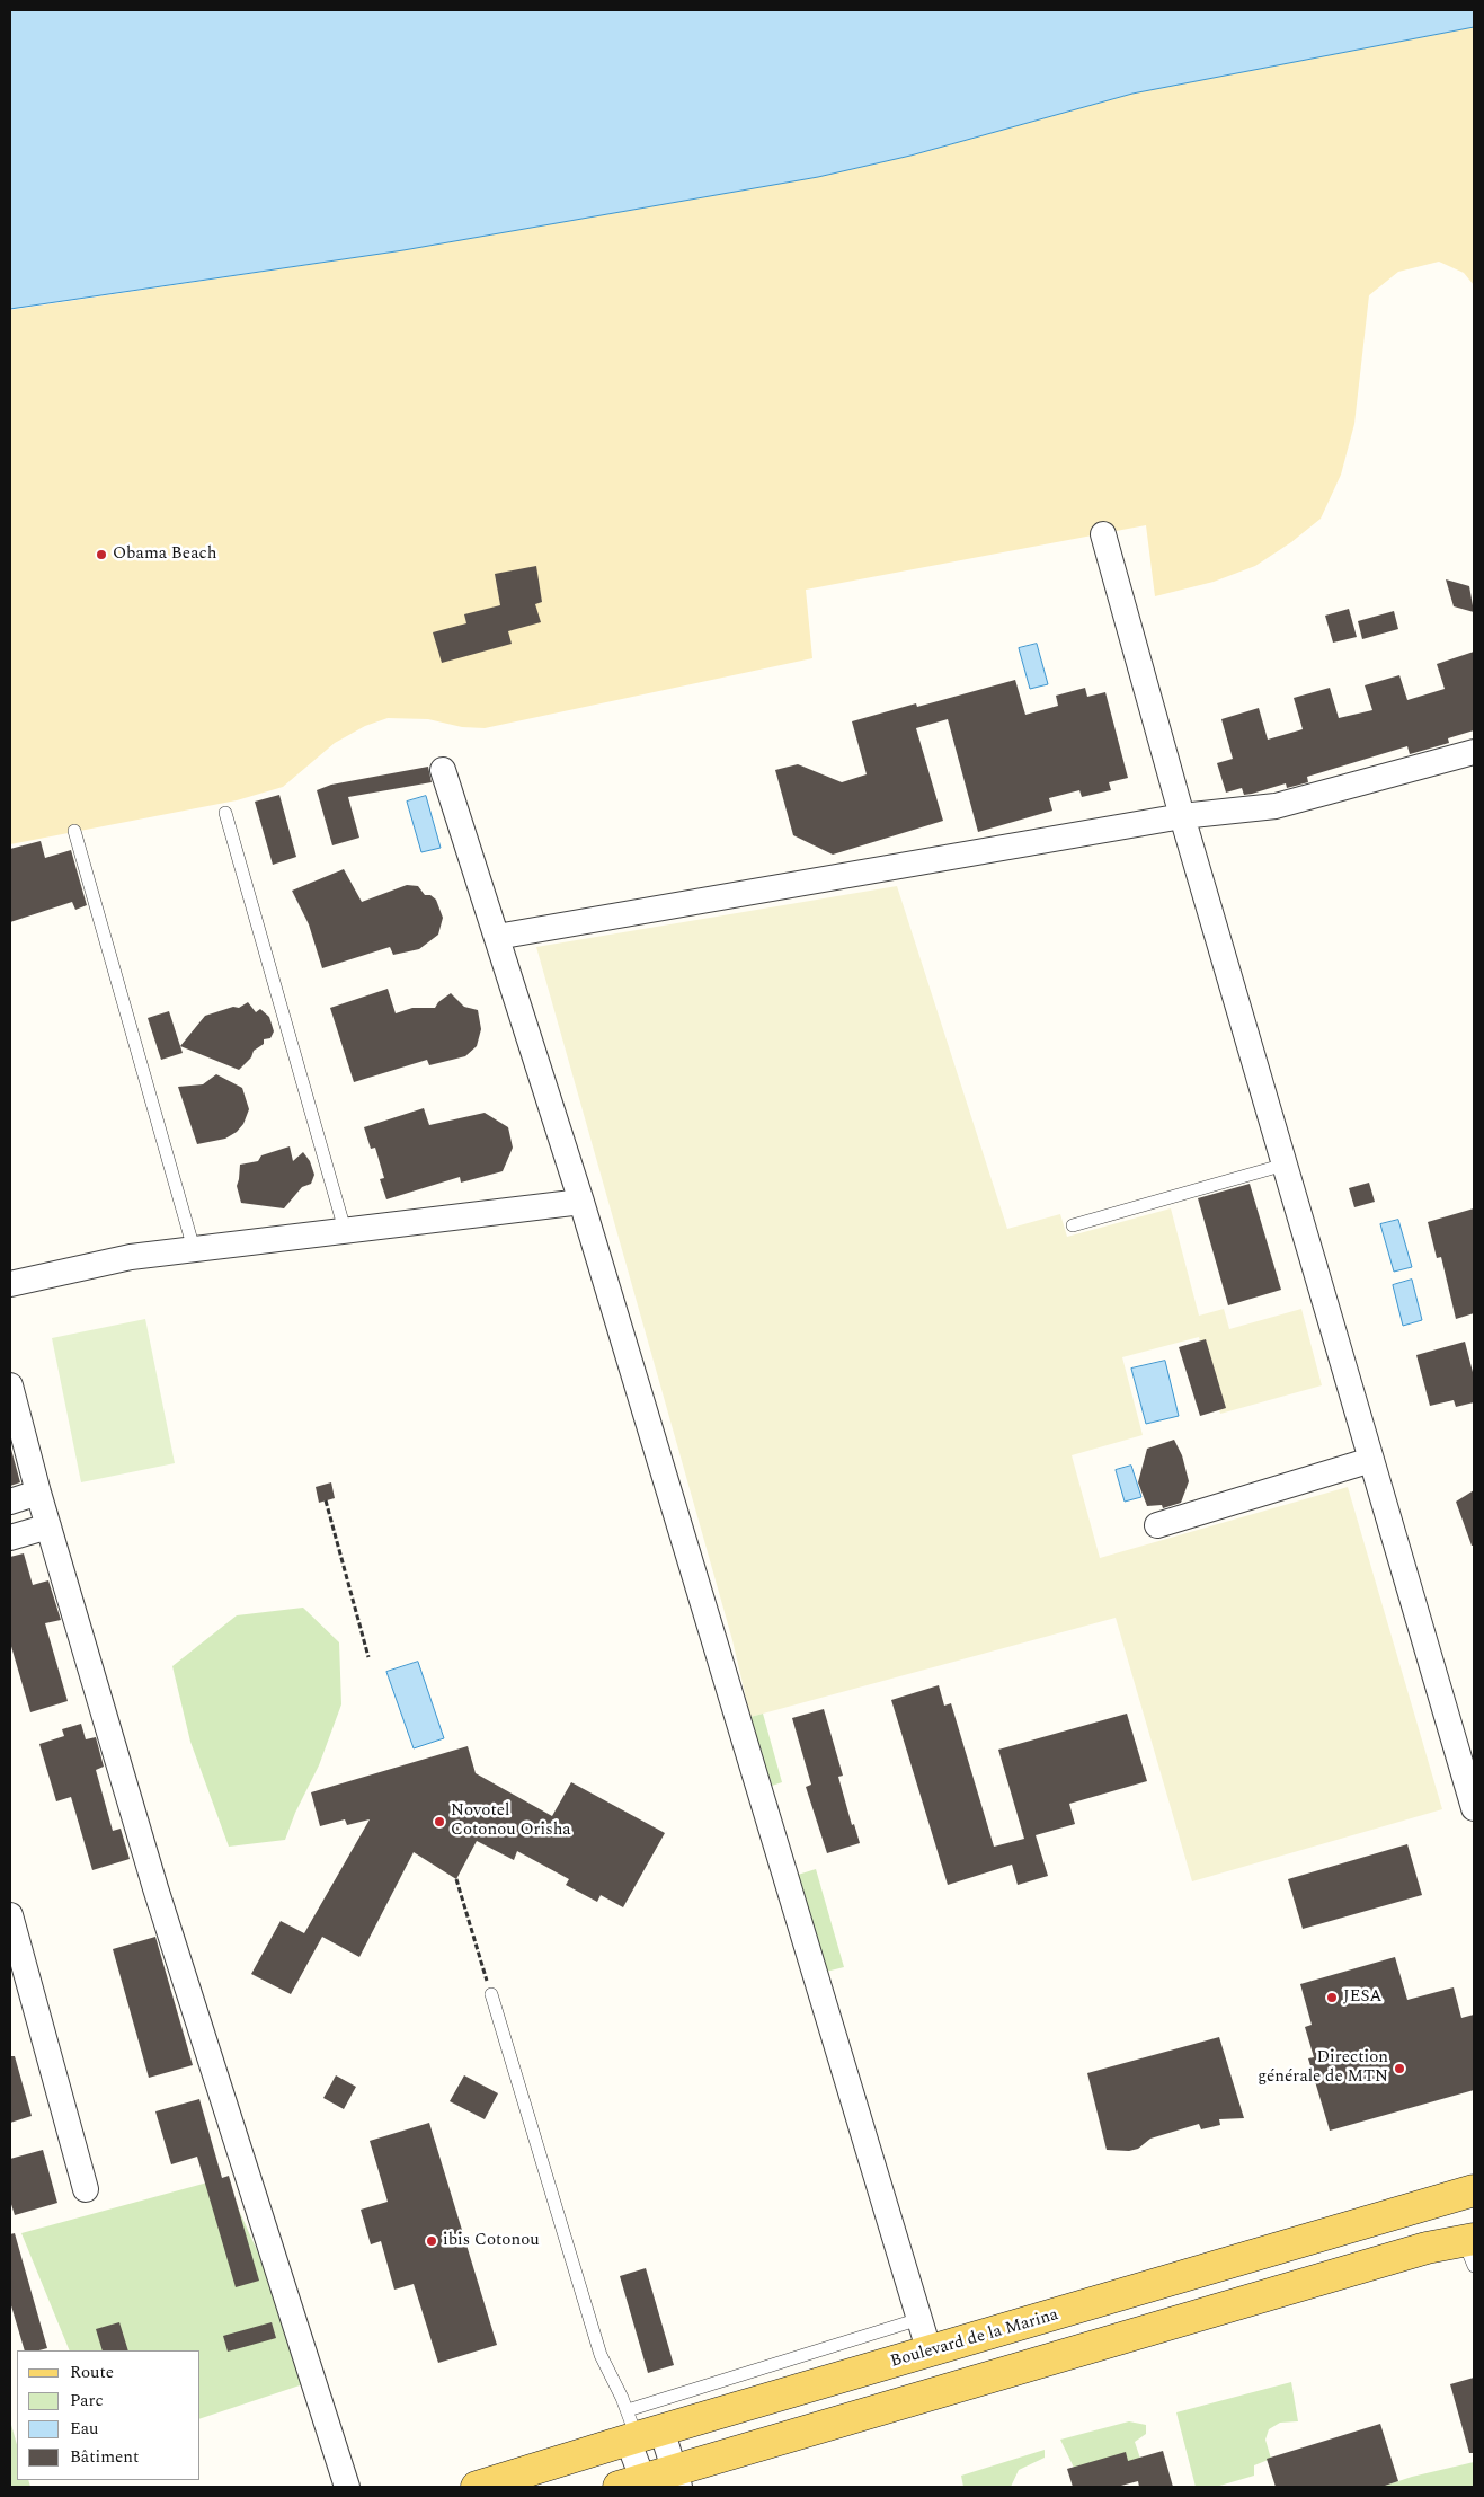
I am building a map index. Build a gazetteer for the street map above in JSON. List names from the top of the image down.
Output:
{
  "streets": {
    "main road": ["Boulevard de la Marina"]
  },
  "places": [
    "Obama Beach",
    "Novotel Cotonou Orisha",
    "JESA",
    "Direction générale de MTN",
    "ibis Cotonou"
  ],
  "legend": [
    "Route",
    "Parc",
    "Eau",
    "Bâtiment"
  ]
}
